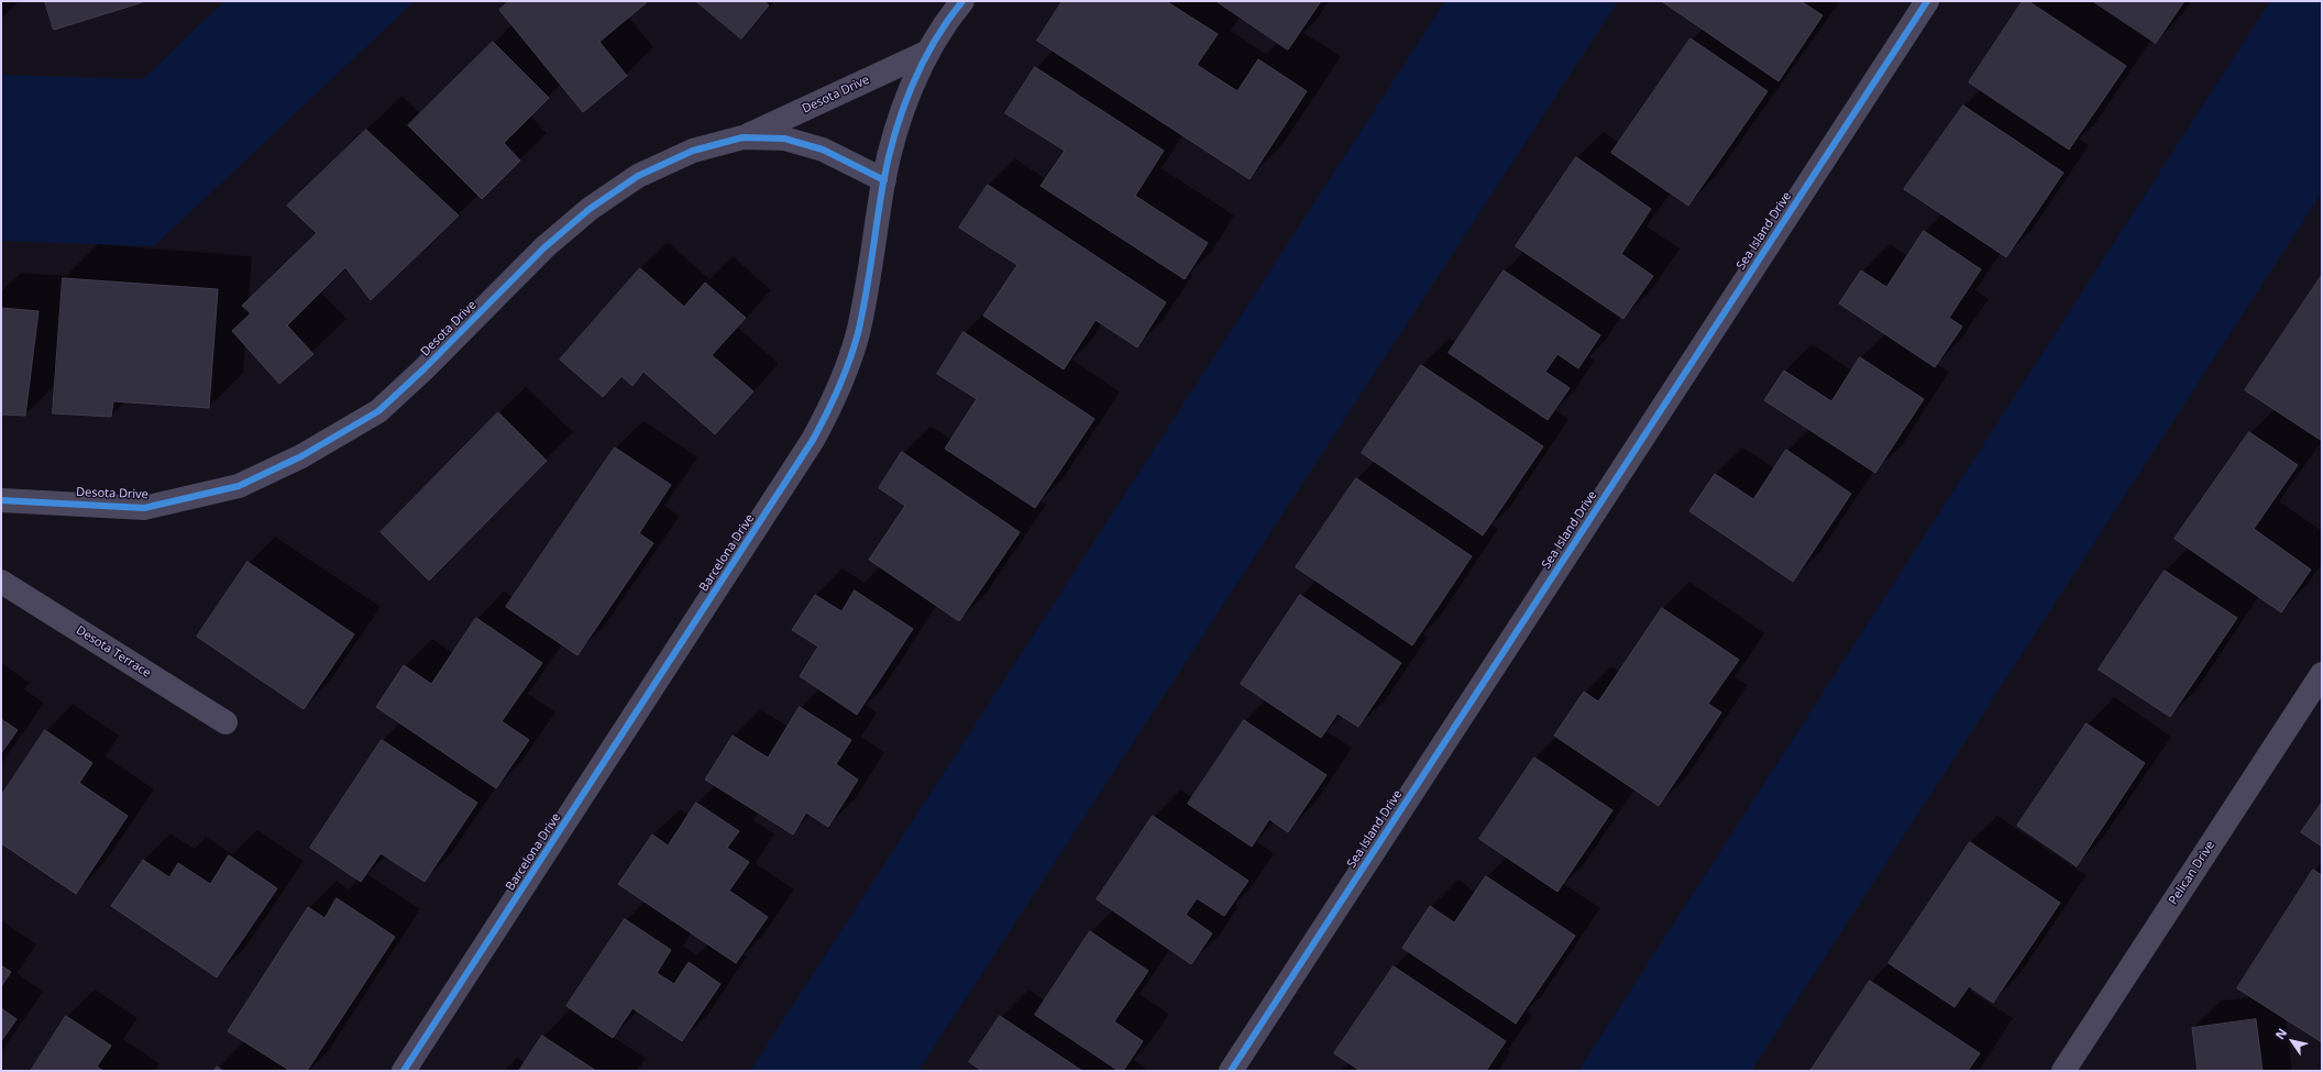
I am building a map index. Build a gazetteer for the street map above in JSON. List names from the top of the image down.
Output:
{
  "streets": {
    "street": [
      "Desota Drive",
      "Sea Island Drive",
      "Barcelona Drive",
      "Desota Terrace",
      "Pelican Drive"
    ]
  },
  "crossings": [
    ["Desota Drive", "Barcelona Drive"]
  ],
  "north": "top left"
}
